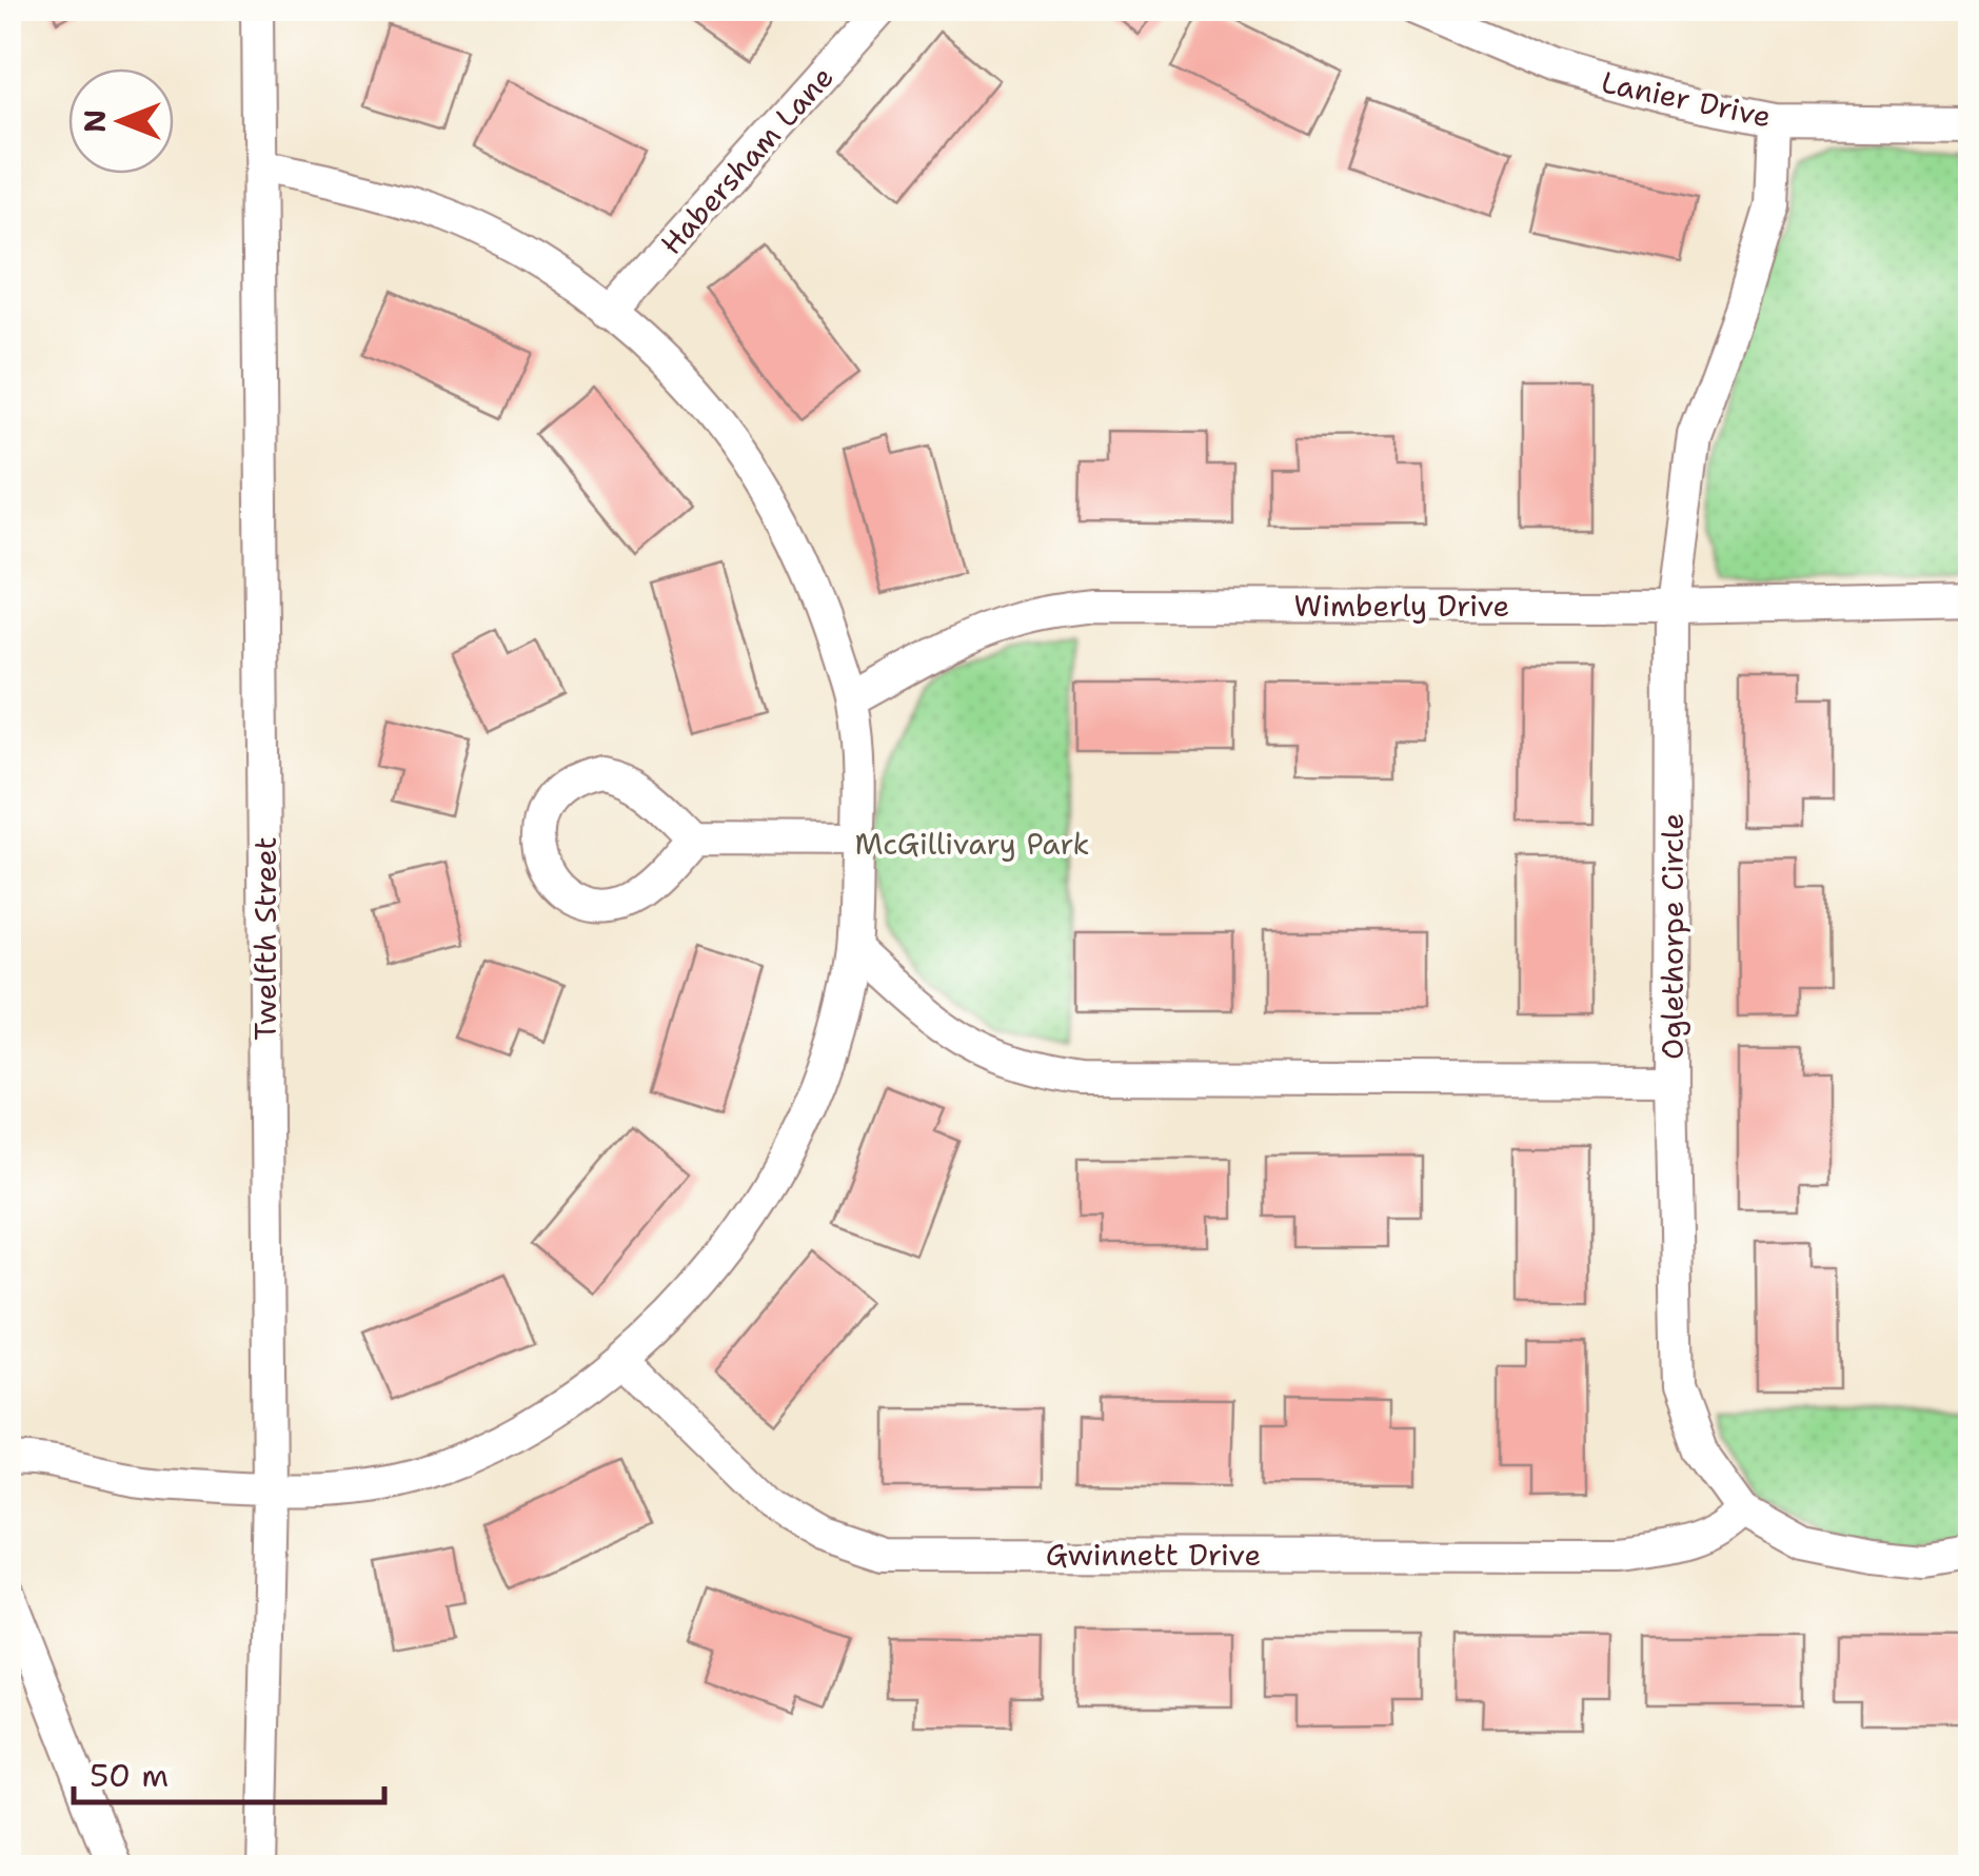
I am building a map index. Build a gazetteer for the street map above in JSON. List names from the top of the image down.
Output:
{
  "streets": {
    "street": [
      "Lanier Drive",
      "Habersham Lane",
      "Wimberly Drive",
      "Oglethorpe Circle",
      "Twelfth Street",
      "Gwinnett Drive"
    ]
  },
  "crossings": [
    ["Lanier Drive", "Oglethorpe Circle"],
    ["Wimberly Drive", "Oglethorpe Circle"],
    ["Oglethorpe Circle", "Gwinnett Drive"]
  ],
  "parks": ["McGillivary Park"],
  "scale_bar": "50 m",
  "north": "left"
}
